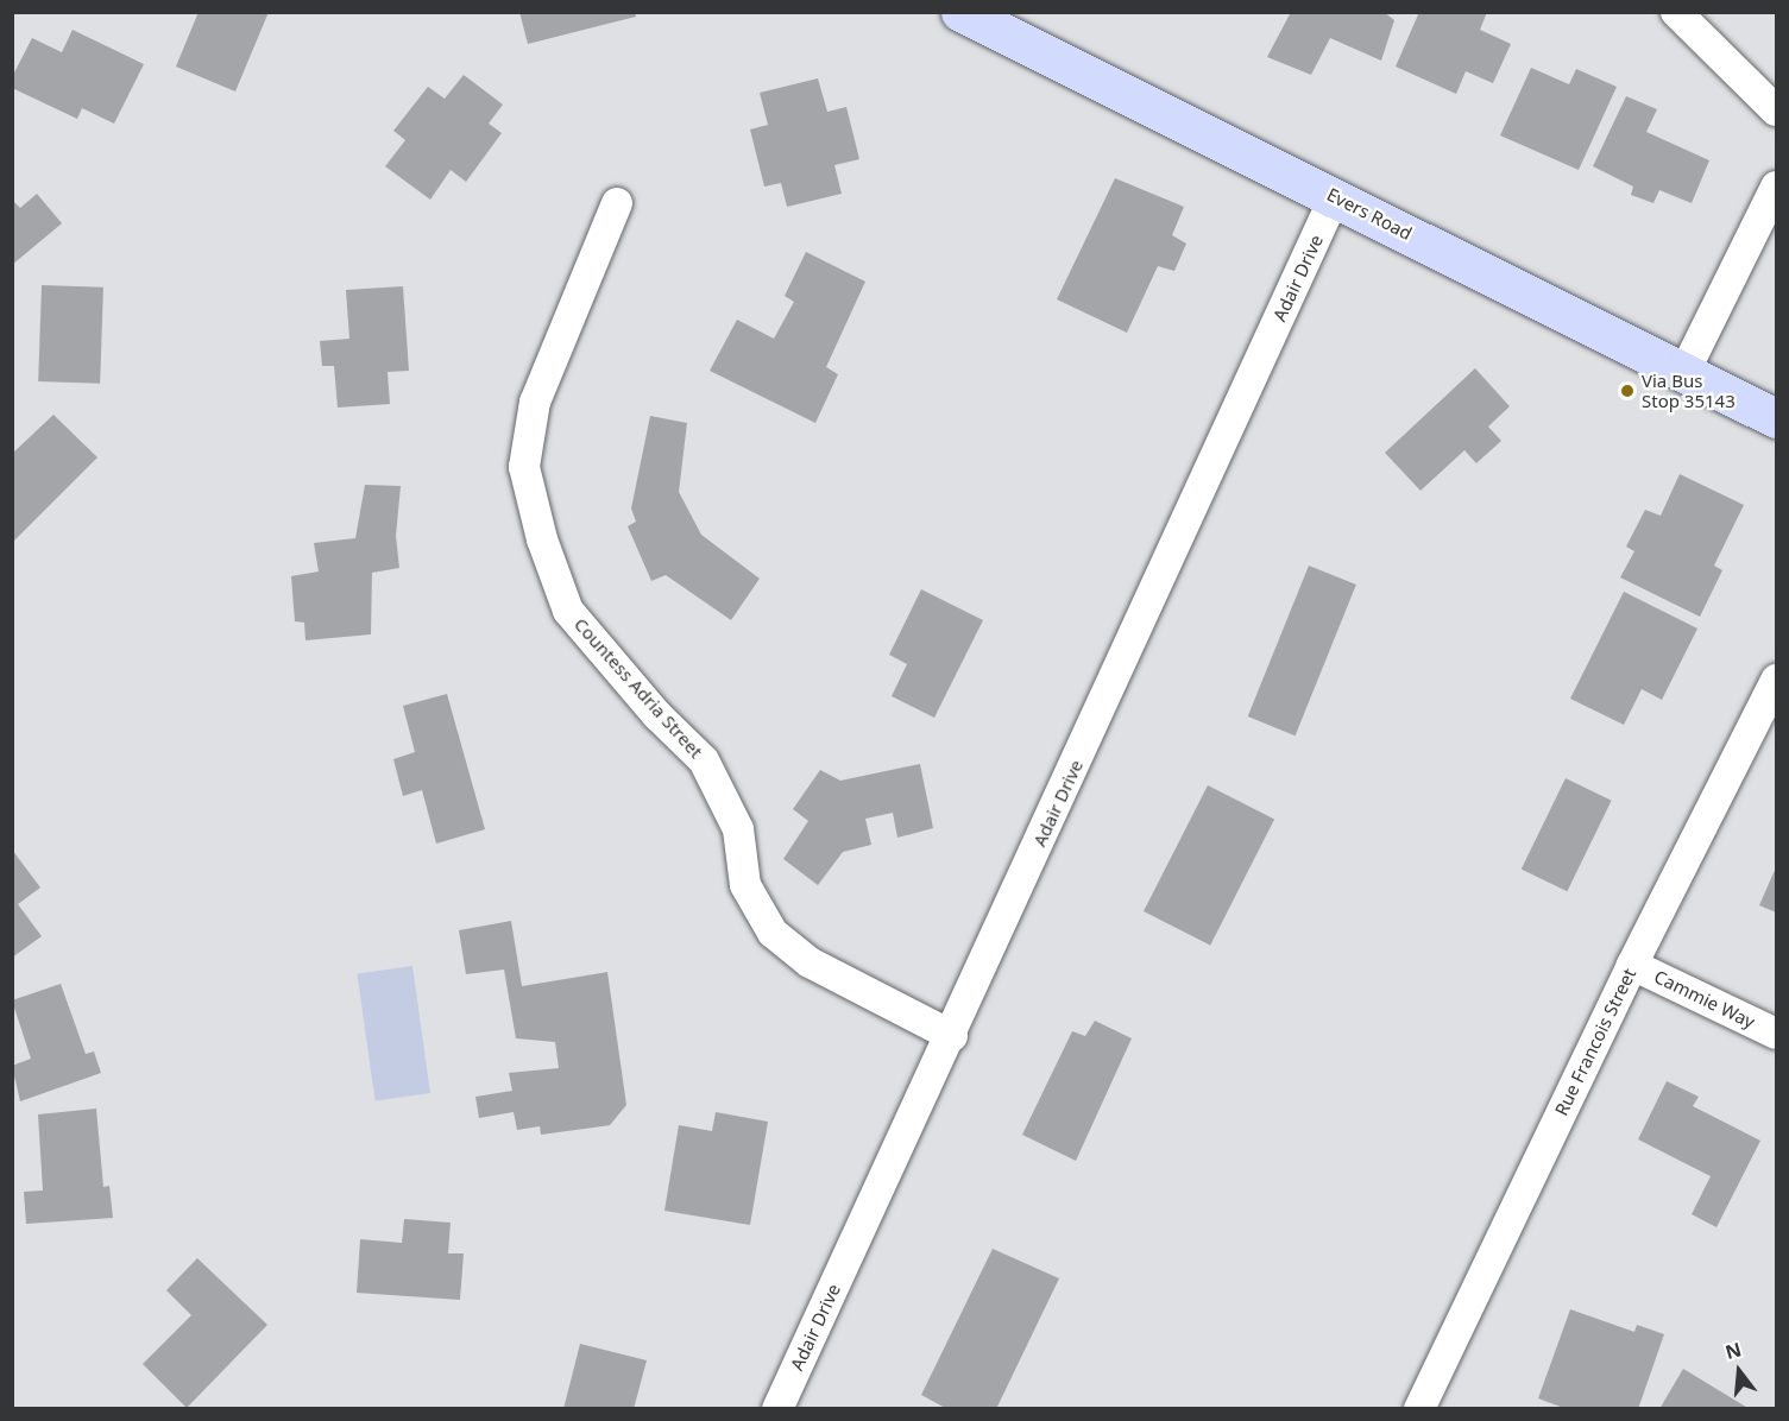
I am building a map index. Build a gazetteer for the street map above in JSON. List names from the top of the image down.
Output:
{
  "streets": {
    "main road": ["Evers Road"],
    "street": [
      "Adair Drive",
      "Countess Adria Street",
      "Cammie Way",
      "Rue Francois Street"
    ]
  },
  "crossings": [
    ["Evers Road", "Adair Drive"],
    ["Adair Drive", "Countess Adria Street"],
    ["Cammie Way", "Rue Francois Street"]
  ],
  "places": ["Via Bus Stop 35143"],
  "north": "top"
}
